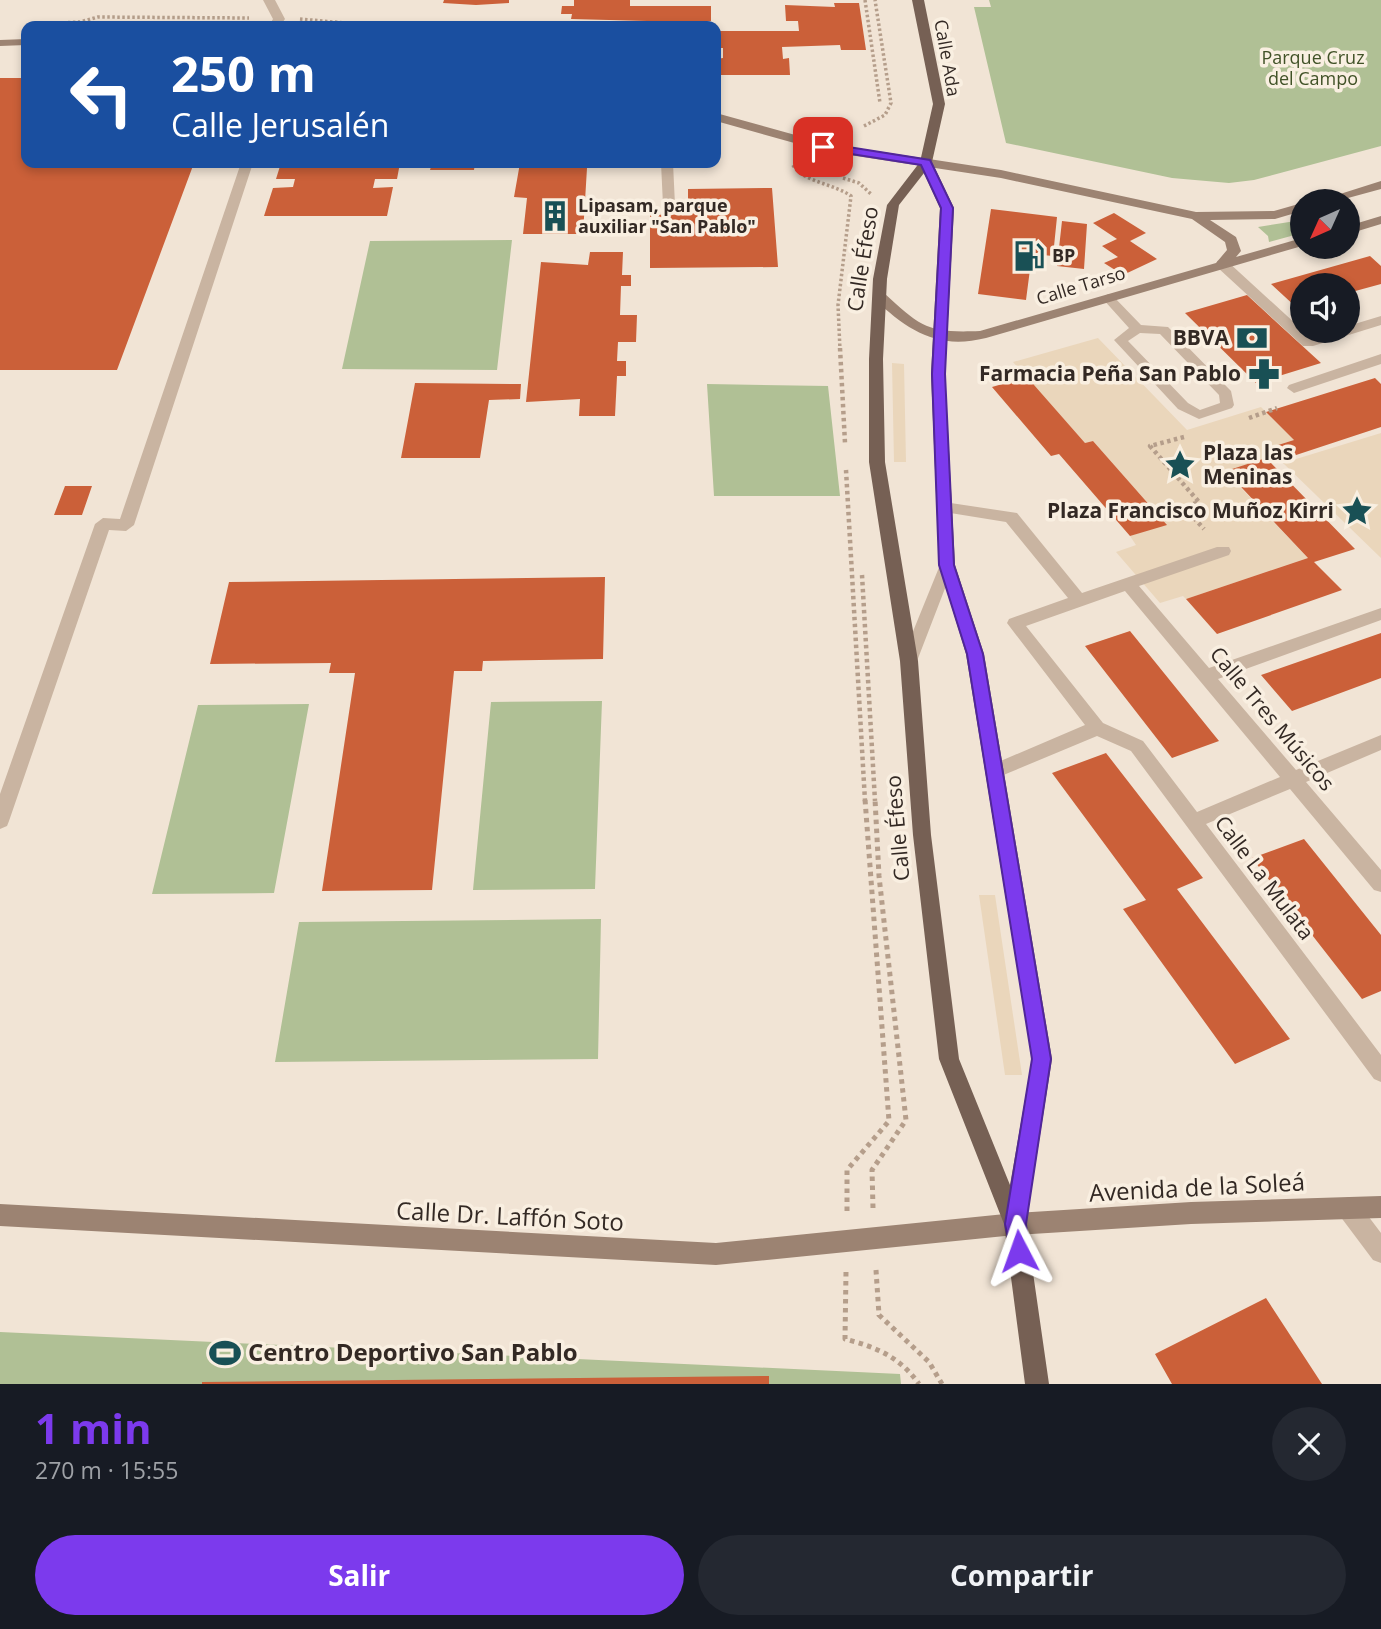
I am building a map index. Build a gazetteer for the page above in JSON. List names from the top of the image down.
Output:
{
  "streets": {
    "main road": ["Calle Ada", "Calle Éfeso"],
    "street": [
      "Calle Tarso",
      "Calle Tres Músicos",
      "Calle La Mulata",
      "Avenida de la Soleá",
      "Calle Dr. Laffón Soto"
    ]
  },
  "crossings": [
    ["Calle Ada", "Calle Éfeso"],
    ["Calle Éfeso", "Calle Tarso"],
    ["Calle Éfeso", "Avenida de la Soleá"],
    ["Calle Éfeso", "Calle Dr. Laffón Soto"],
    ["Avenida de la Soleá", "Calle Dr. Laffón Soto"]
  ],
  "parks": ["Parque Cruz del Campo"],
  "places": {
    "building": ["Lipasam, parque auxiliar \"San Pablo\""],
    "fuel station": ["BP"],
    "bank": ["BBVA"],
    "pharmacy": ["Farmacia Peña San Pablo"],
    "place": ["Plaza las Meninas", "Plaza Francisco Muñoz Kirri"],
    "sports": ["Centro Deportivo San Pablo"]
  },
  "north": "bottom left",
  "page": {
    "turn": ["250 m", "Calle Jerusalén"],
    "heading": ["1 min", "270 m · 15:55"],
    "buttons": ["Salir", "Compartir"]
  }
}
